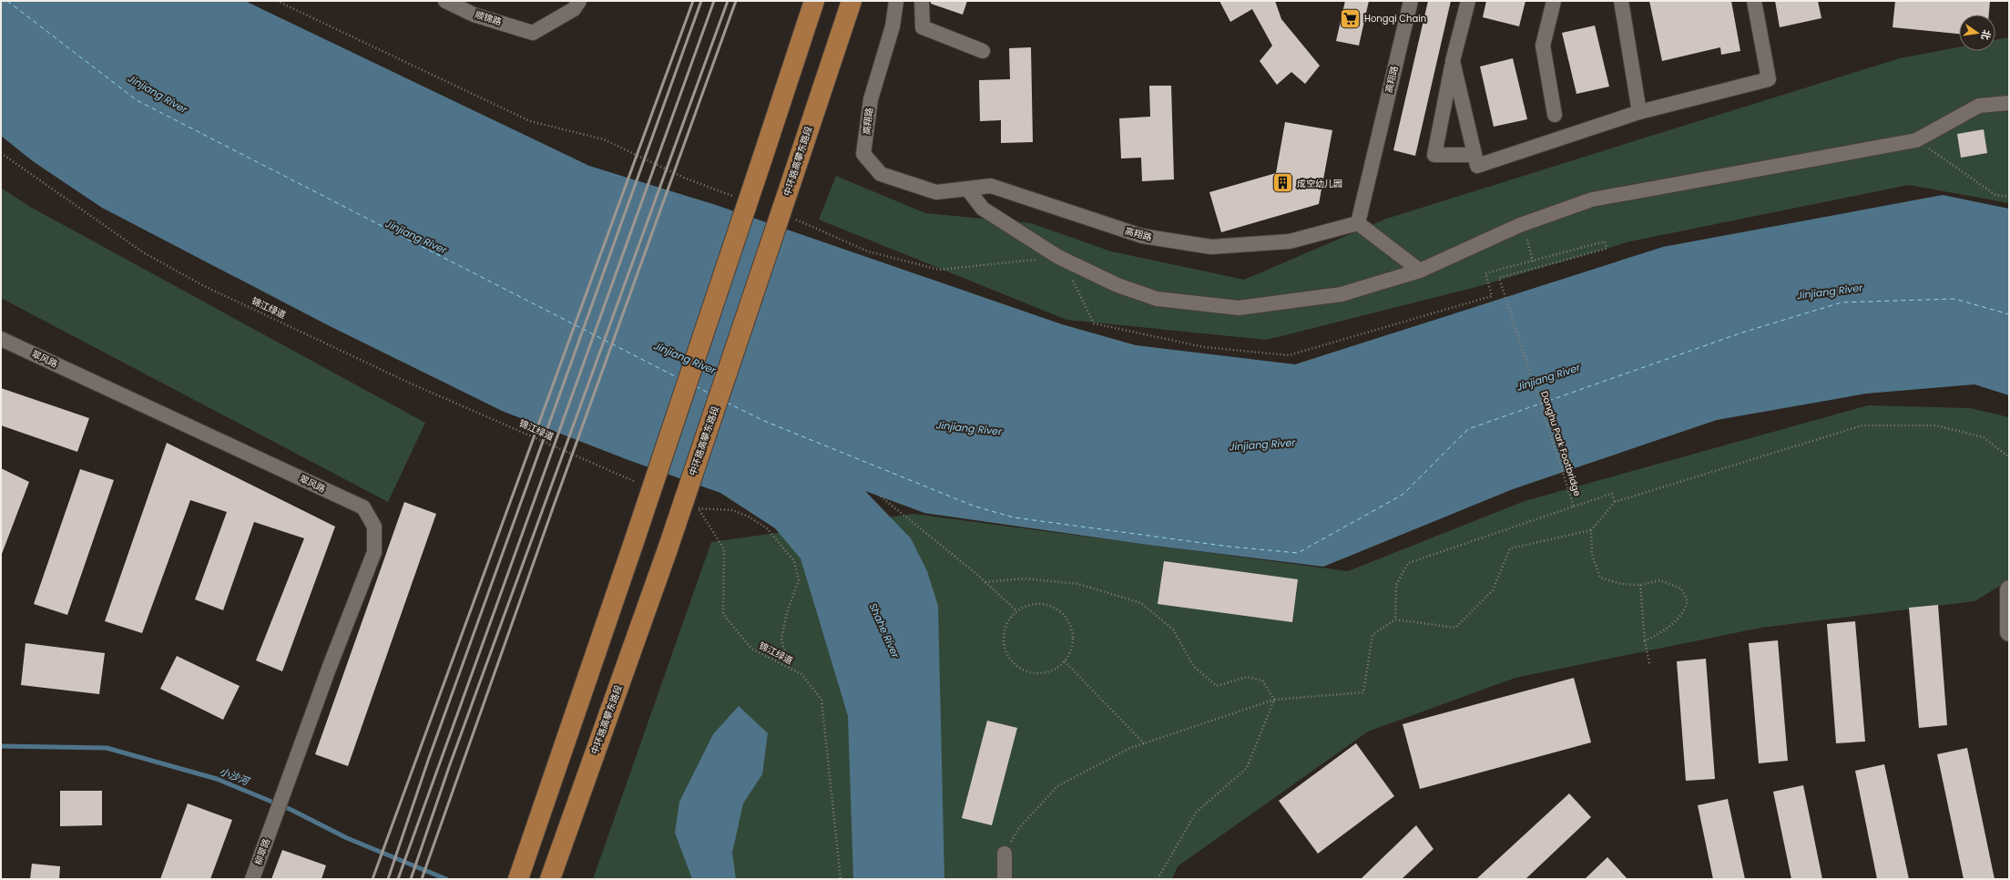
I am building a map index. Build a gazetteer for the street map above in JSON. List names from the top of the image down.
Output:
{
  "streets": {
    "main road": ["中环路高攀东路段"],
    "street": [
      "顺锦路",
      "高翔路",
      "翠风路",
      "柳翠路"
    ],
    "path": ["锦江绿道", "Donghu Park Footbridge"]
  },
  "crossings": [
    ["翠风路", "柳翠路"]
  ],
  "water": ["Jinjiang River", "Shahe River", "小沙河"],
  "places": {
    "supermarket": ["Hongqi Chain"],
    "building": ["成空幼儿园"]
  },
  "north": "right"
}
